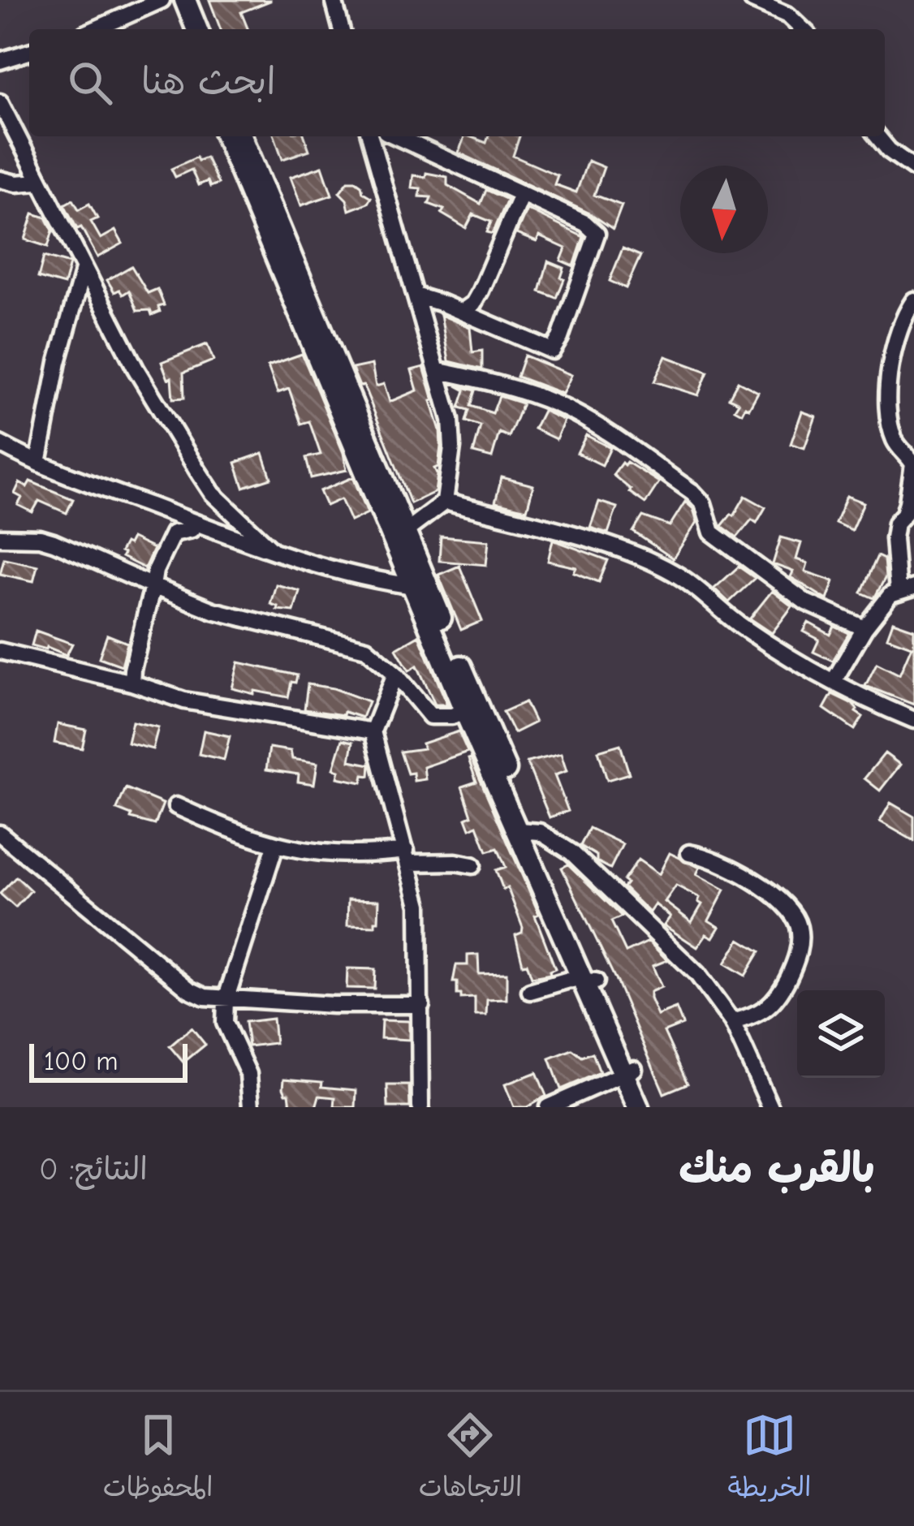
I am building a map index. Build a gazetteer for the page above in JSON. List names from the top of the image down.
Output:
{
  "scale_bar": "100 m",
  "north": "bottom",
  "page": {
    "search": "ابحث هنا",
    "scale": "100 m",
    "heading": ["بالقرب منك", "النتائج: 0"],
    "nav": ["الخريطة", "الاتجاهات", "المحفوظات"]
  }
}
